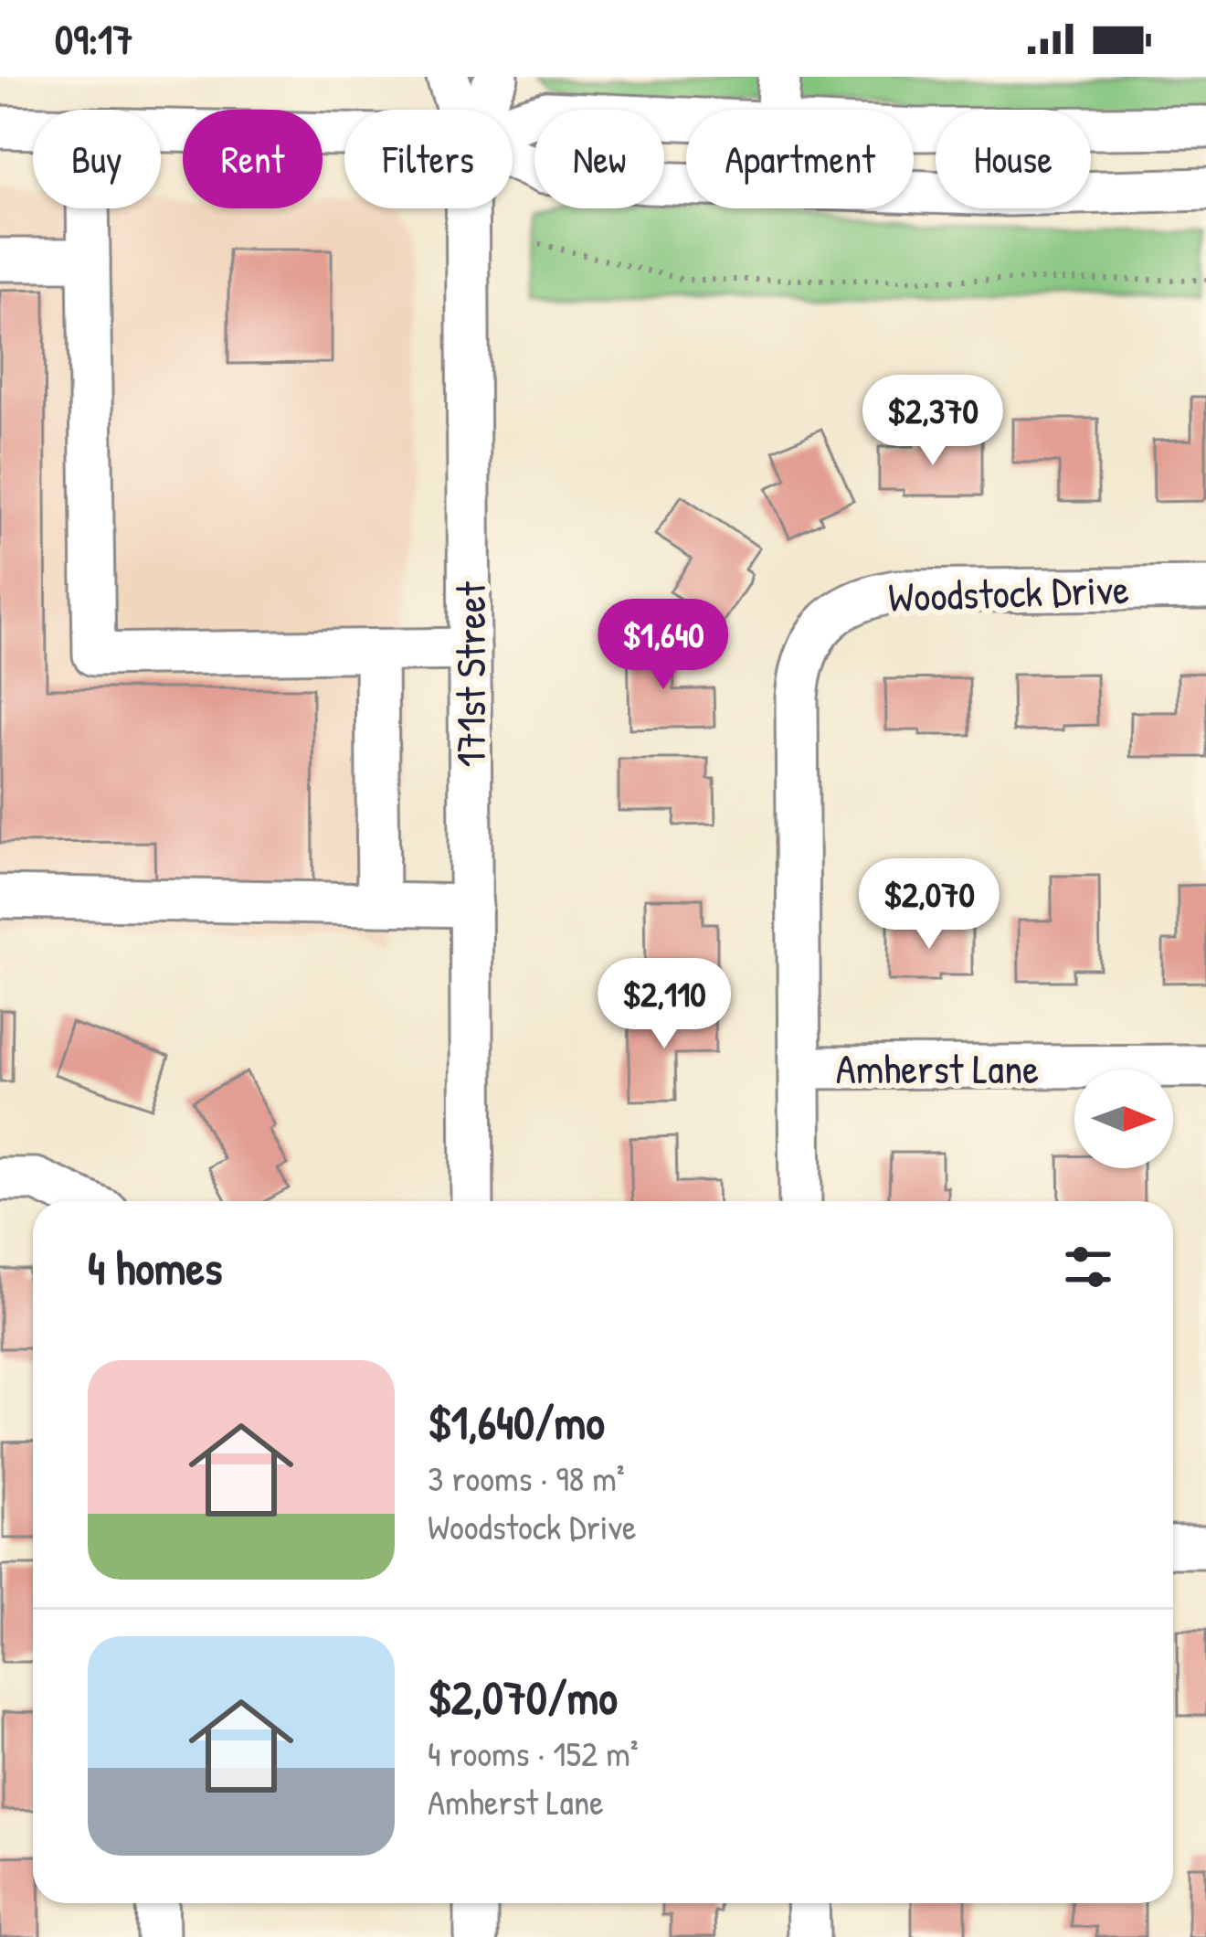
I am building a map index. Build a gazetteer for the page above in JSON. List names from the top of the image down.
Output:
{
  "streets": {
    "street": ["Woodstock Drive", "171st Street", "Amherst Lane"]
  },
  "crossings": [
    ["Woodstock Drive", "Amherst Lane"]
  ],
  "north": "right",
  "page": {
    "status": "09:17",
    "chip": [
      "Buy",
      "Rent",
      "Filters",
      "New",
      "Apartment",
      "House"
    ],
    "price": [
      "$2,370",
      "$1,640",
      "$2,070",
      "$2,110"
    ],
    "heading": "4 homes",
    "list": [
      {
        "name": "$1,640/mo",
        "note": "3 rooms · 98 m² · Woodstock Drive"
      },
      {
        "name": "$2,070/mo",
        "note": "4 rooms · 152 m² · Amherst Lane"
      }
    ]
  }
}
